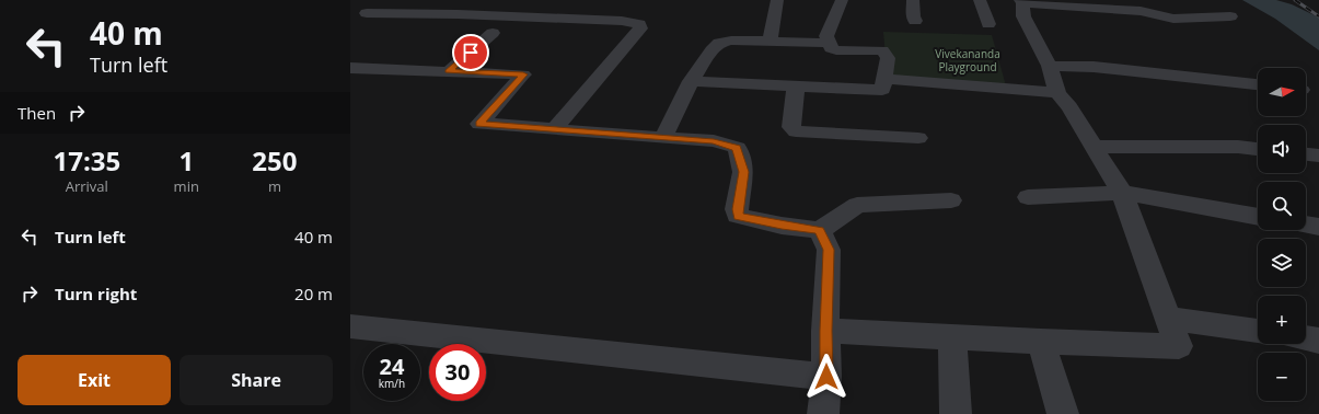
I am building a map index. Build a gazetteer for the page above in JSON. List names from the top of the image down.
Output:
{
  "parks": ["Vivekananda Playground"],
  "north": "right",
  "page": {
    "turn": ["40 m", "Turn left"],
    "map_buttons": ["+", "−"],
    "then": "Then",
    "eta": [
      "17:35",
      "Arrival",
      "1",
      "min",
      "250",
      "m"
    ],
    "list": [
      {
        "name": "Turn left",
        "value": "40 m"
      },
      {
        "name": "Turn right",
        "value": "20 m"
      }
    ],
    "speed": "24 km/h",
    "limit": "30",
    "buttons": ["Exit", "Share"]
  }
}
